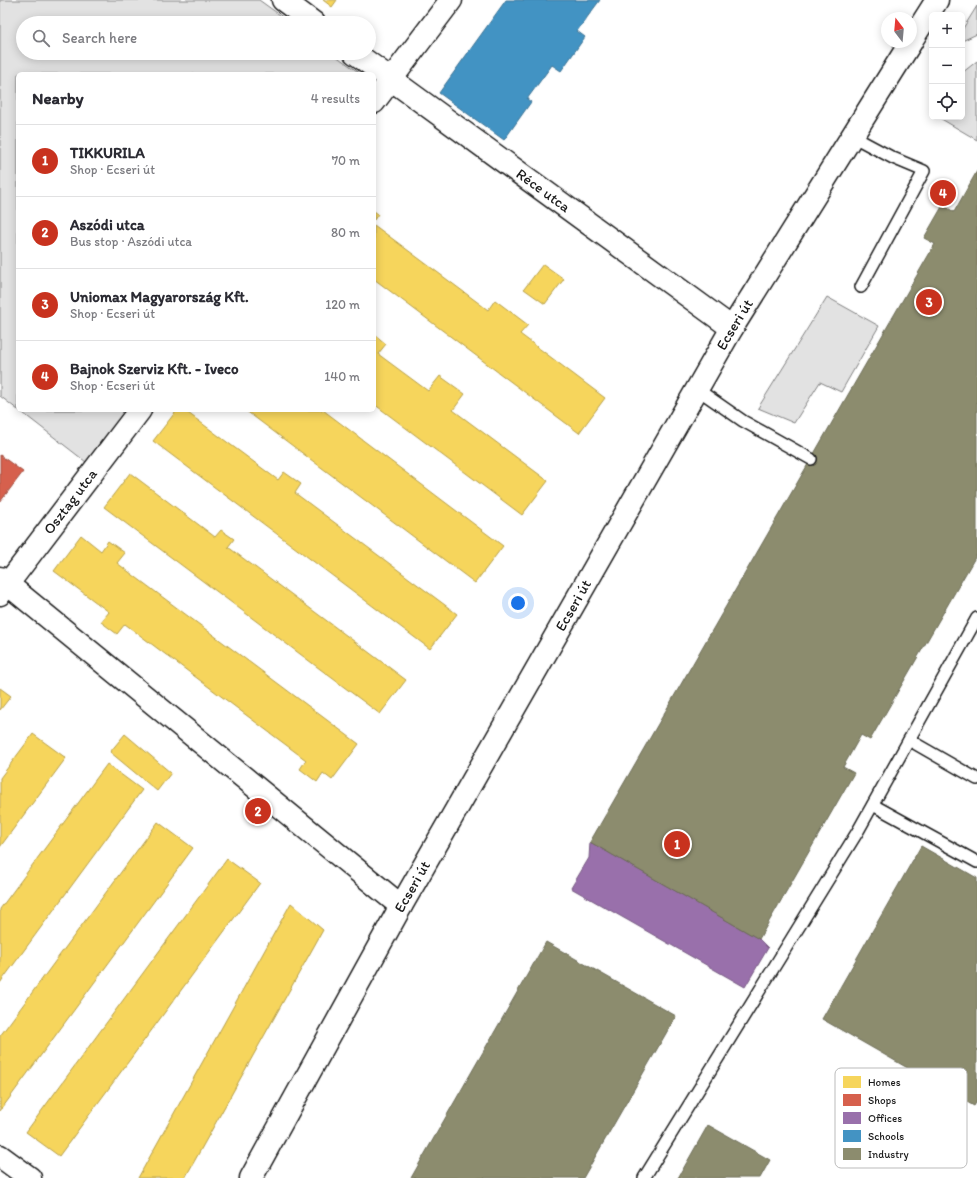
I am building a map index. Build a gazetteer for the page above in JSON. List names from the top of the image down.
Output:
{
  "streets": {
    "street": ["Réce utca", "Ecseri út", "Osztag utca"]
  },
  "crossings": [
    ["Réce utca", "Ecseri út"]
  ],
  "legend": [
    "Homes",
    "Shops",
    "Offices",
    "Schools",
    "Industry"
  ],
  "north": "top",
  "page": {
    "map_buttons": ["+", "−"],
    "search": "Search here",
    "heading": ["Nearby", "4 results"],
    "list": [
      {
        "mark": "1",
        "name": "TIKKURILA",
        "note": "Shop · Ecseri út",
        "value": "70 m"
      },
      {
        "mark": "2",
        "name": "Aszódi utca",
        "note": "Bus stop · Aszódi utca",
        "value": "80 m"
      },
      {
        "mark": "3",
        "name": "Uniomax Magyarország Kft.",
        "note": "Shop · Ecseri út",
        "value": "120 m"
      },
      {
        "mark": "4",
        "name": "Bajnok Szerviz Kft. - Iveco",
        "note": "Shop · Ecseri út",
        "value": "140 m"
      }
    ],
    "pins": [
      "4",
      "3",
      "2",
      "1"
    ]
  }
}
